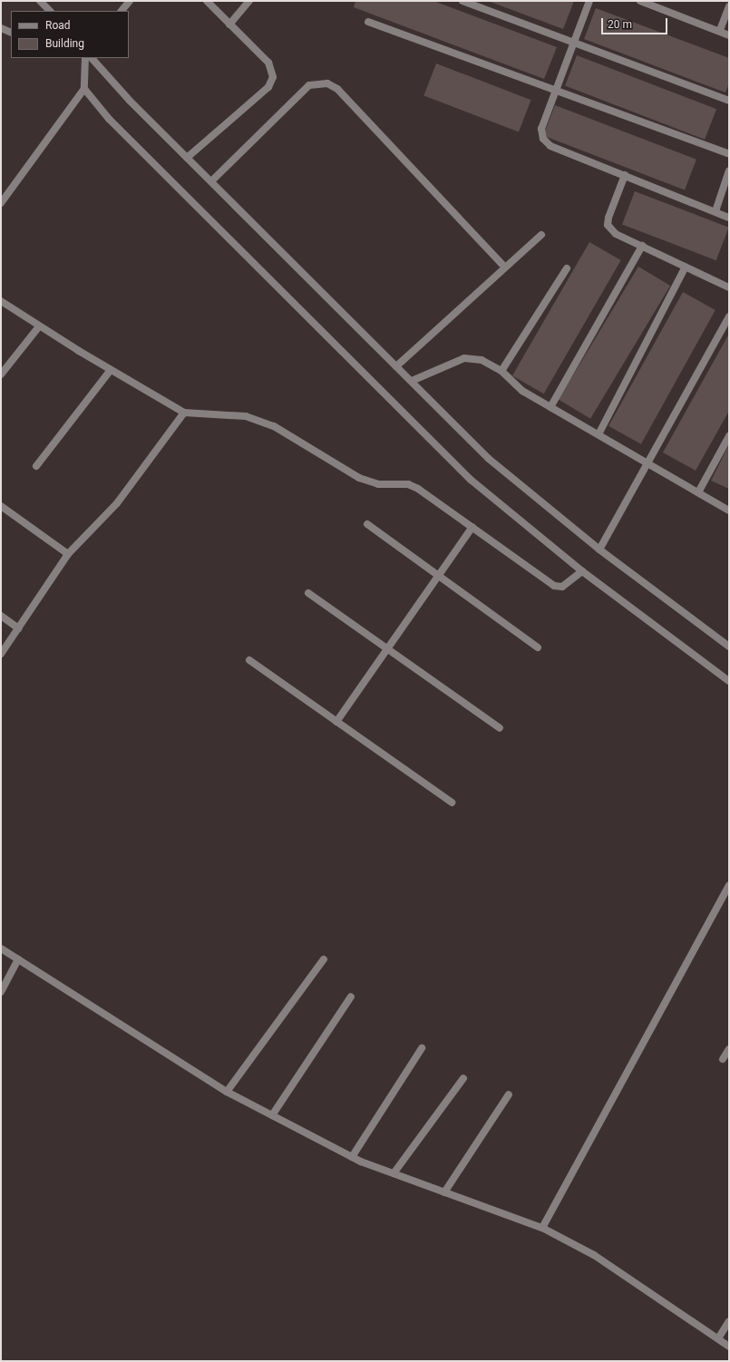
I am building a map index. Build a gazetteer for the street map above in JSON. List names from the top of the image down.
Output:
{
  "legend": ["Road", "Building"],
  "scale_bar": "20 m"
}
